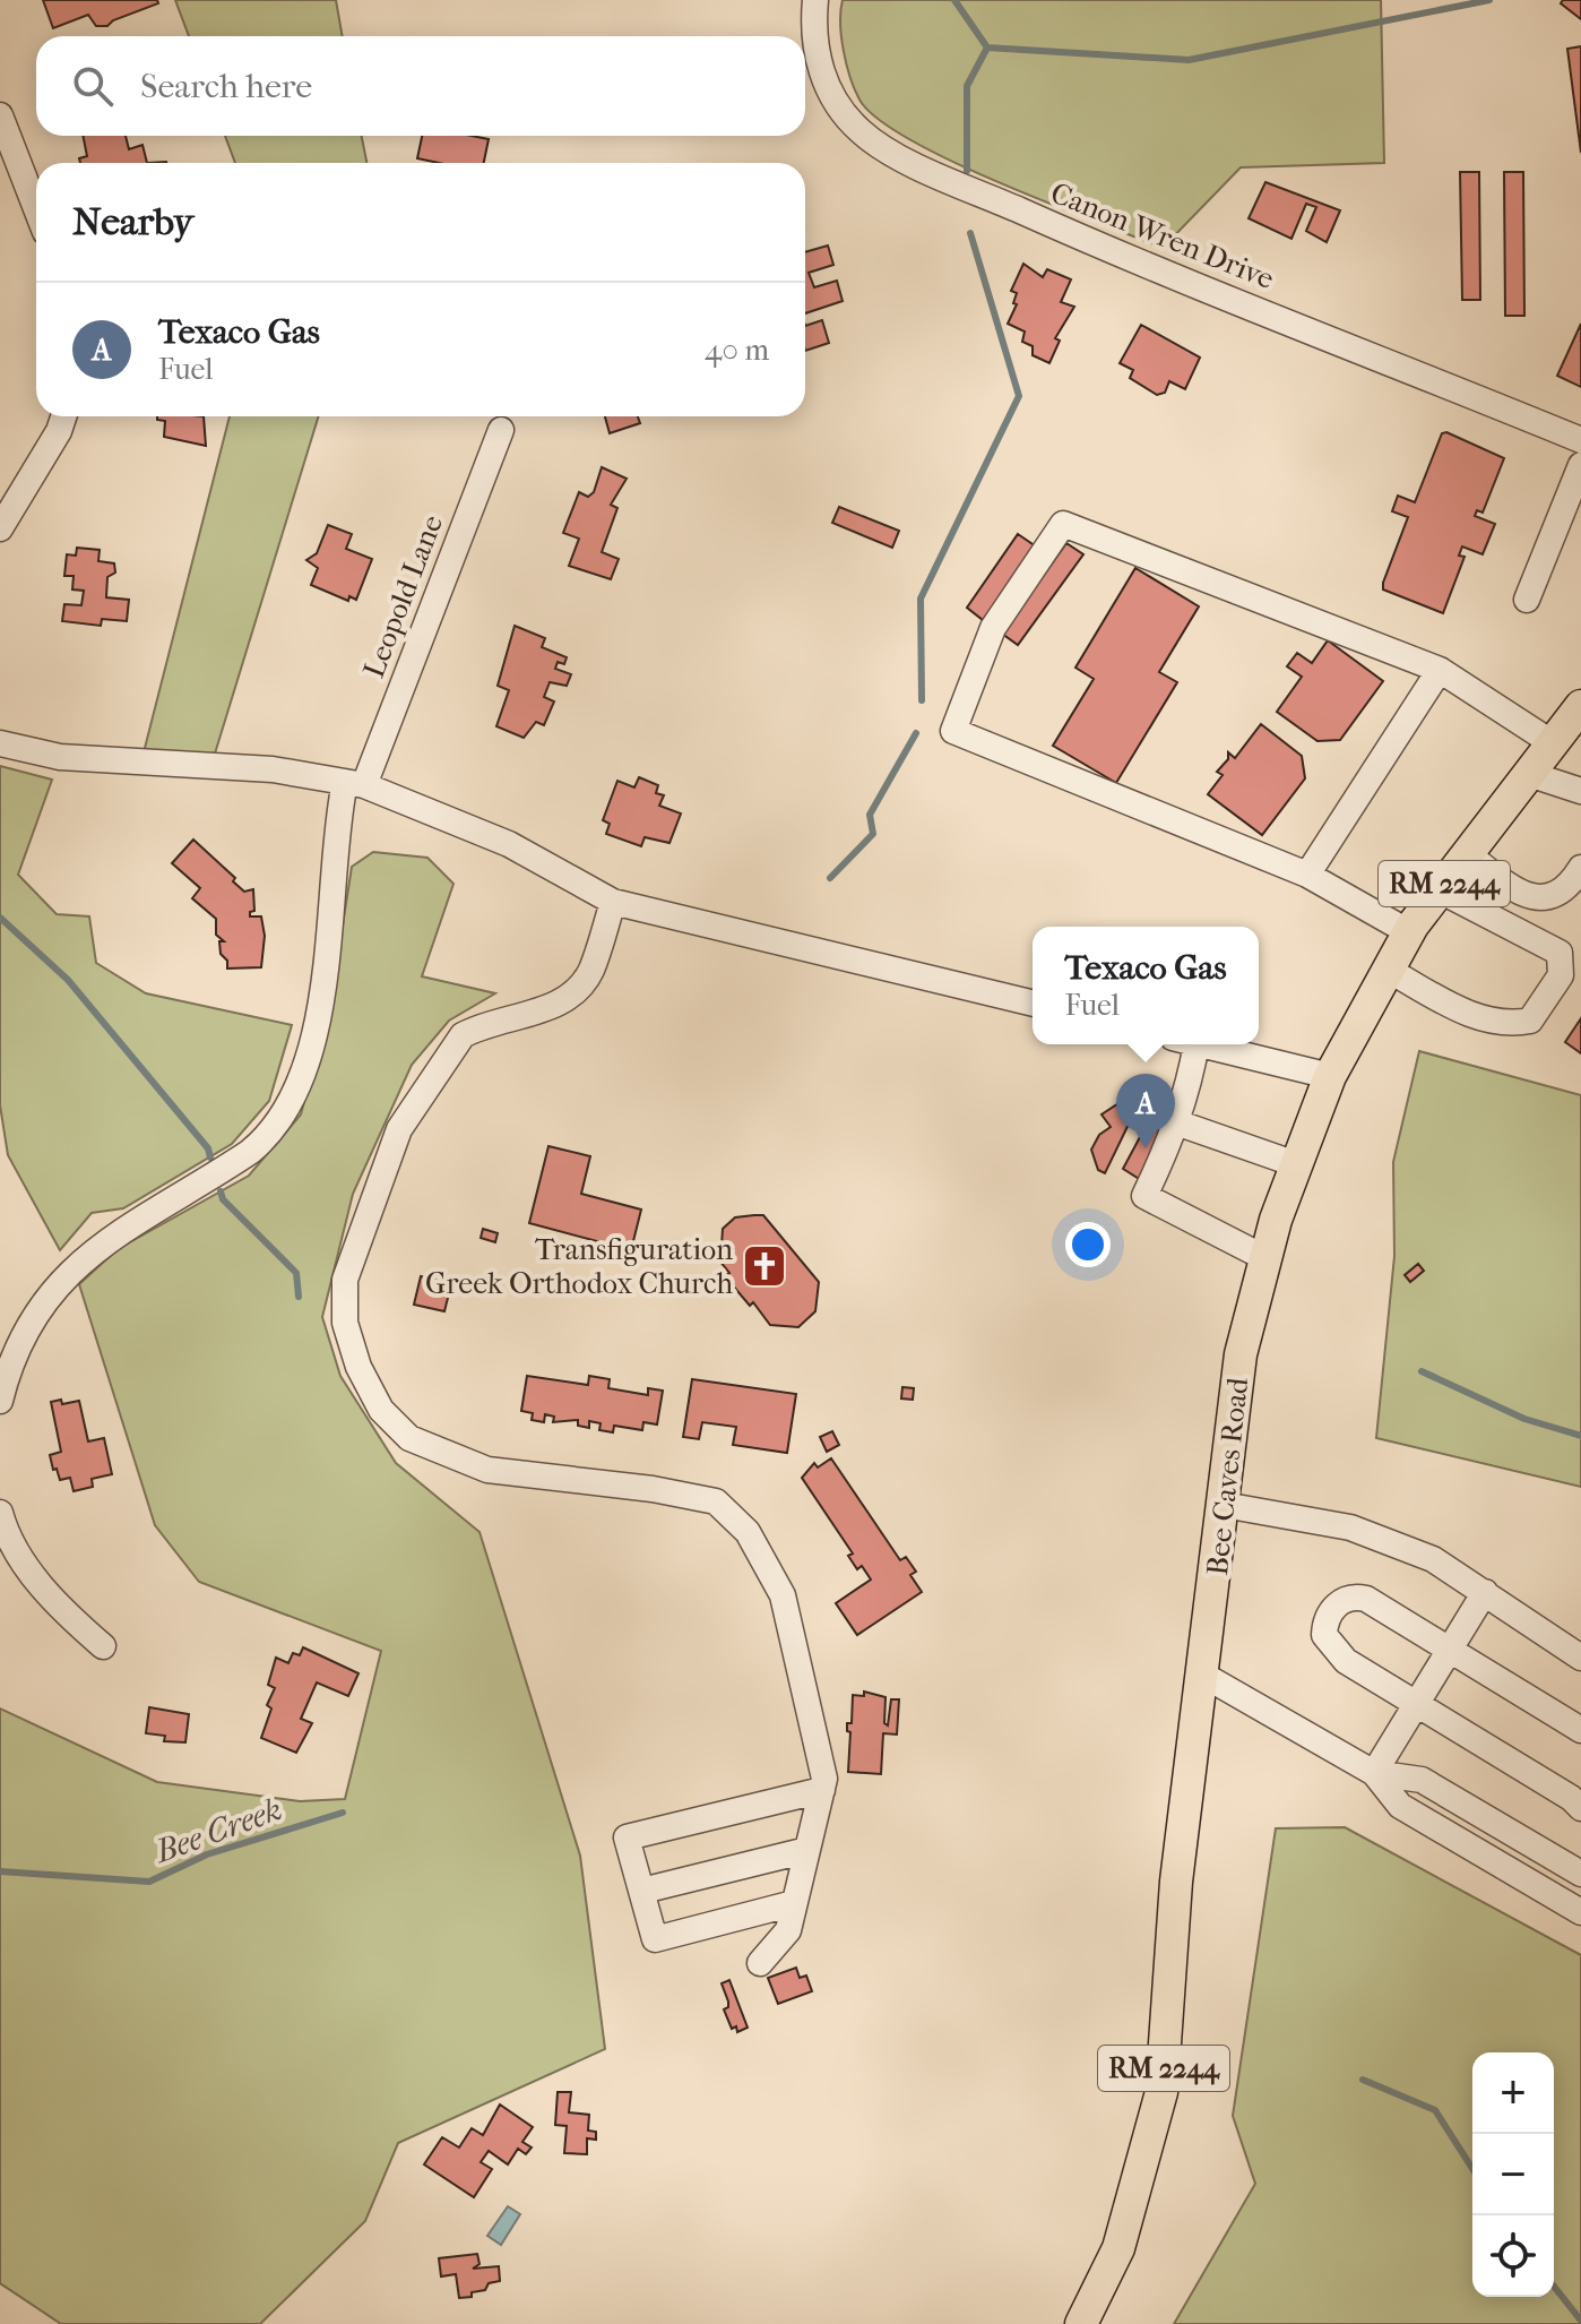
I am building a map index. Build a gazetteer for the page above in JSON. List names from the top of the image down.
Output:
{
  "streets": {
    "main road": ["RM 2244", "Bee Caves Road"],
    "street": ["Canon Wren Drive", "Leopold Lane"]
  },
  "water": ["Bee Creek"],
  "places": {
    "church": ["Transfiguration Greek Orthodox Church"]
  },
  "page": {
    "search": "Search here",
    "heading": "Nearby",
    "list": [
      {
        "mark": "A",
        "name": "Texaco Gas",
        "note": "Fuel",
        "value": "40 m"
      }
    ],
    "popup": ["Texaco Gas", "Fuel"],
    "pins": "A",
    "map_buttons": ["+", "−"]
  }
}
